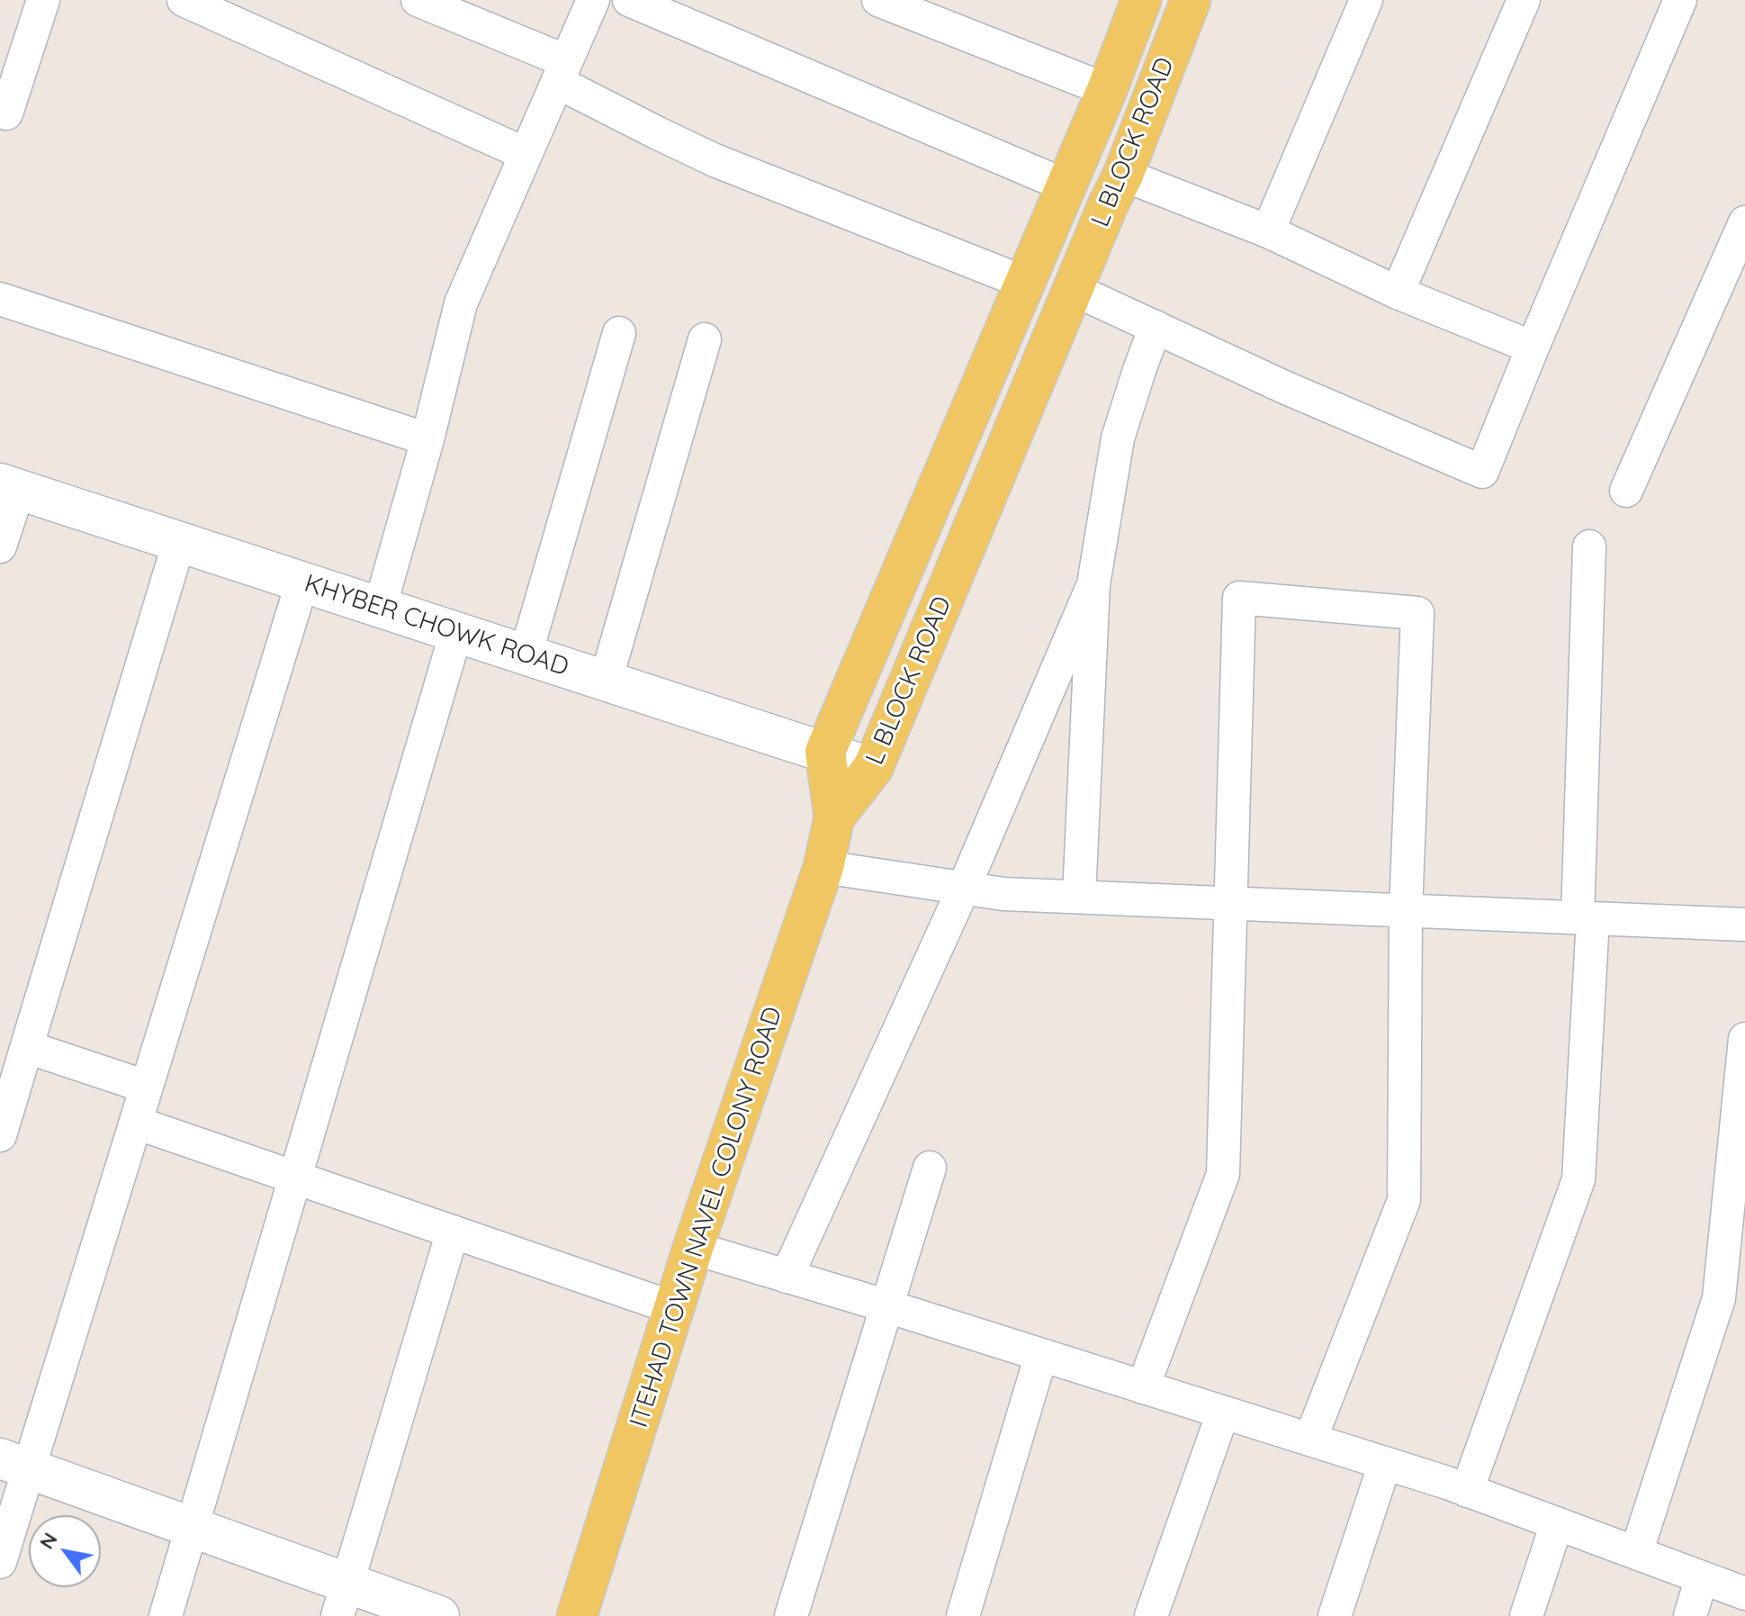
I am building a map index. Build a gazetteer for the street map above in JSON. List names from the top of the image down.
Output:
{
  "streets": {
    "main road": ["L BLOCK ROAD", "ITEHAD TOWN NAVEL COLONY ROAD"],
    "street": ["KHYBER CHOWK ROAD"]
  },
  "crossings": [
    ["L BLOCK ROAD", "KHYBER CHOWK ROAD"],
    ["L BLOCK ROAD", "ITEHAD TOWN NAVEL COLONY ROAD"]
  ],
  "north": "top left"
}
